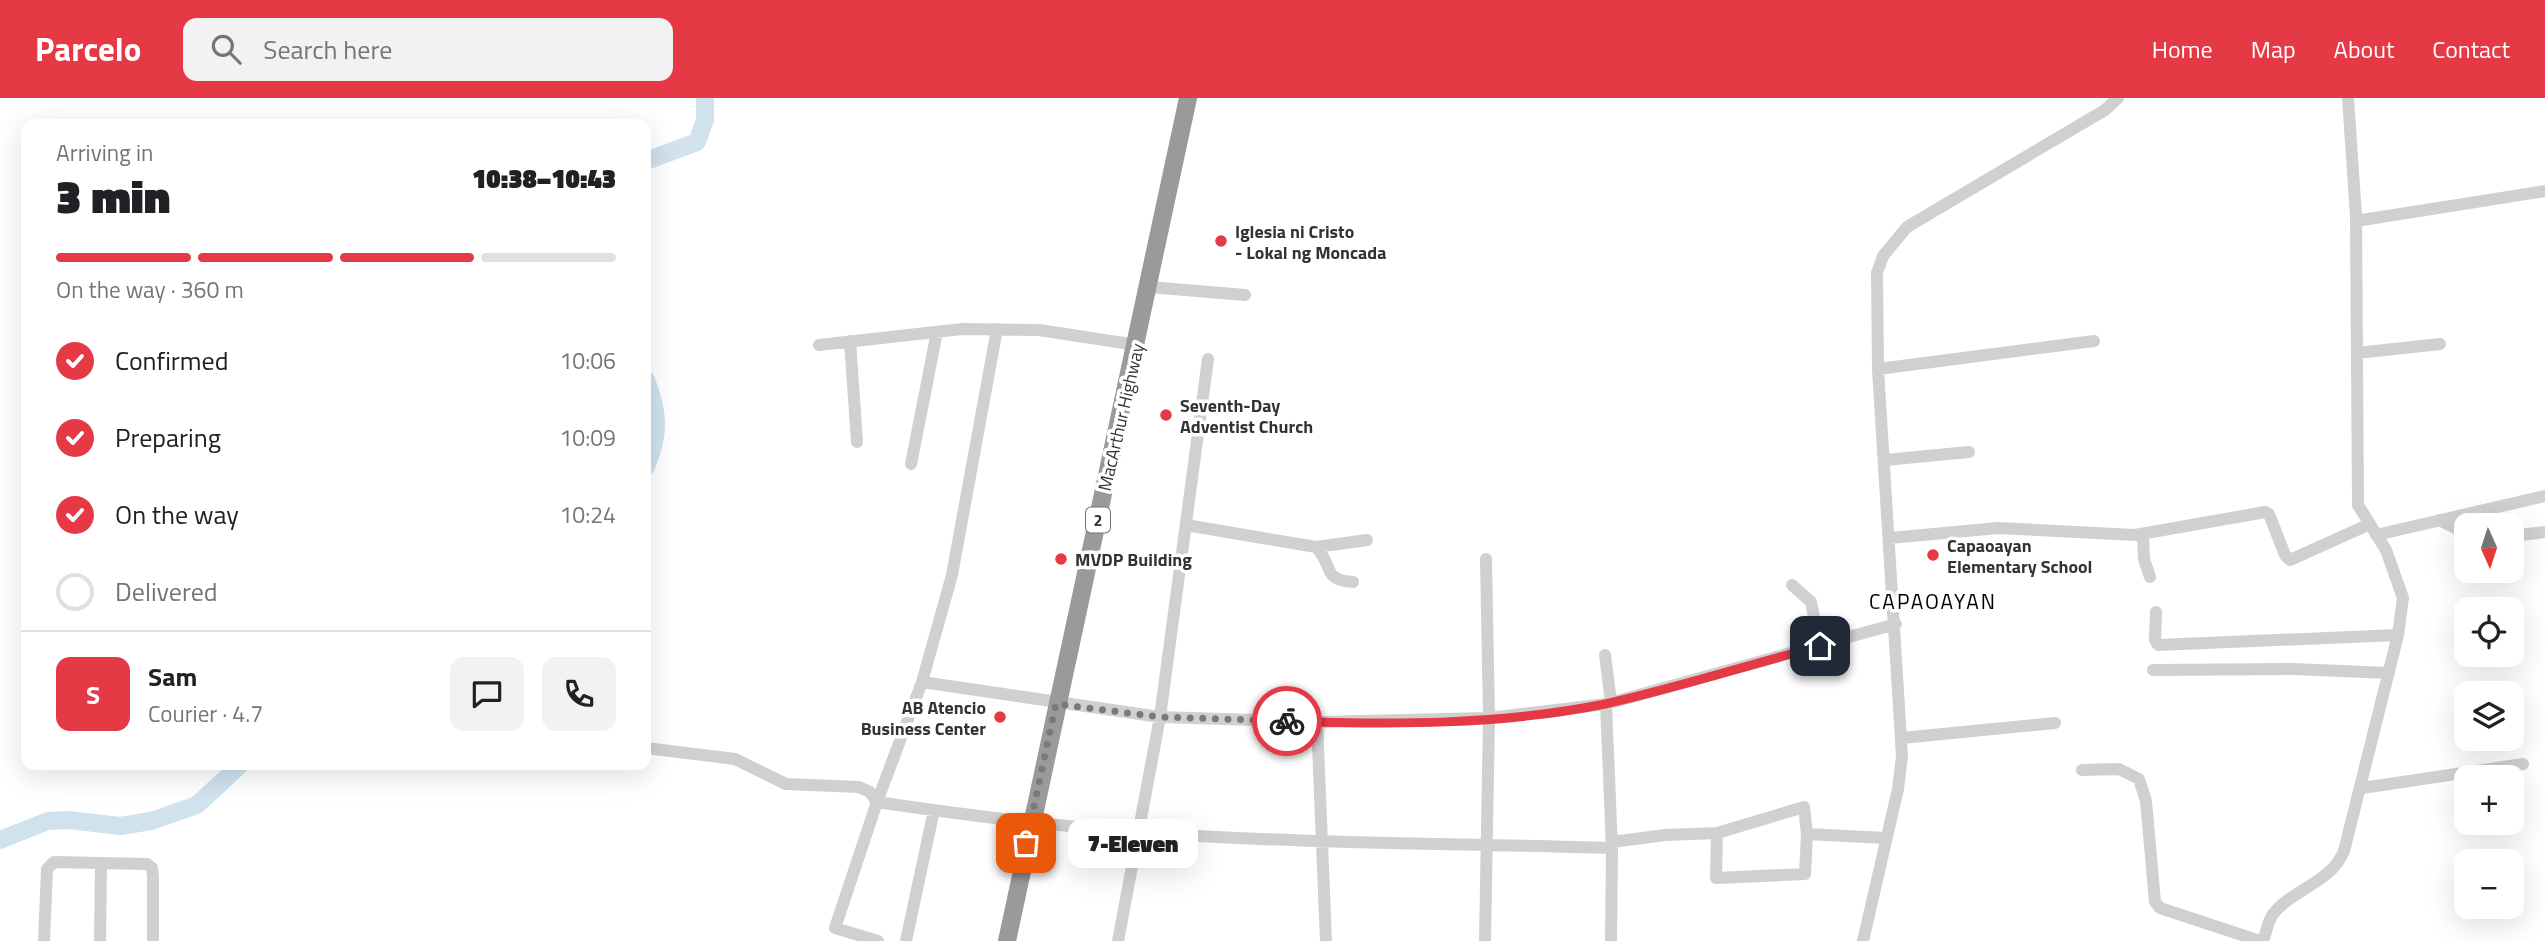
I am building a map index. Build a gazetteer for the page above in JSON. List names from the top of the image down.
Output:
{
  "streets": {
    "highway": ["MacArthur Highway", "2"]
  },
  "districts": ["CAPAOAYAN"],
  "places": [
    "Iglesia ni Cristo - Lokal ng Moncada",
    "Seventh-Day Adventist Church",
    "Capaoayan Elementary School",
    "MVDP Building",
    "AB Atencio Business Center",
    "7-Eleven"
  ],
  "north": "bottom",
  "page": {
    "header": "Parcelo",
    "search": "Search here",
    "nav": [
      "Home",
      "Map",
      "About",
      "Contact"
    ],
    "heading": ["3 min", "Arriving in", "10:38–10:43"],
    "panel": ["Sam", "Courier · 4.7"],
    "bar": "On the way · 360 m",
    "list": [
      ["Confirmed", "10:06"],
      ["Preparing", "10:09"],
      ["On the way", "10:24"],
      "Delivered"
    ],
    "map_buttons": ["+", "−"],
    "round": "S",
    "bubble": "7-Eleven"
  }
}
